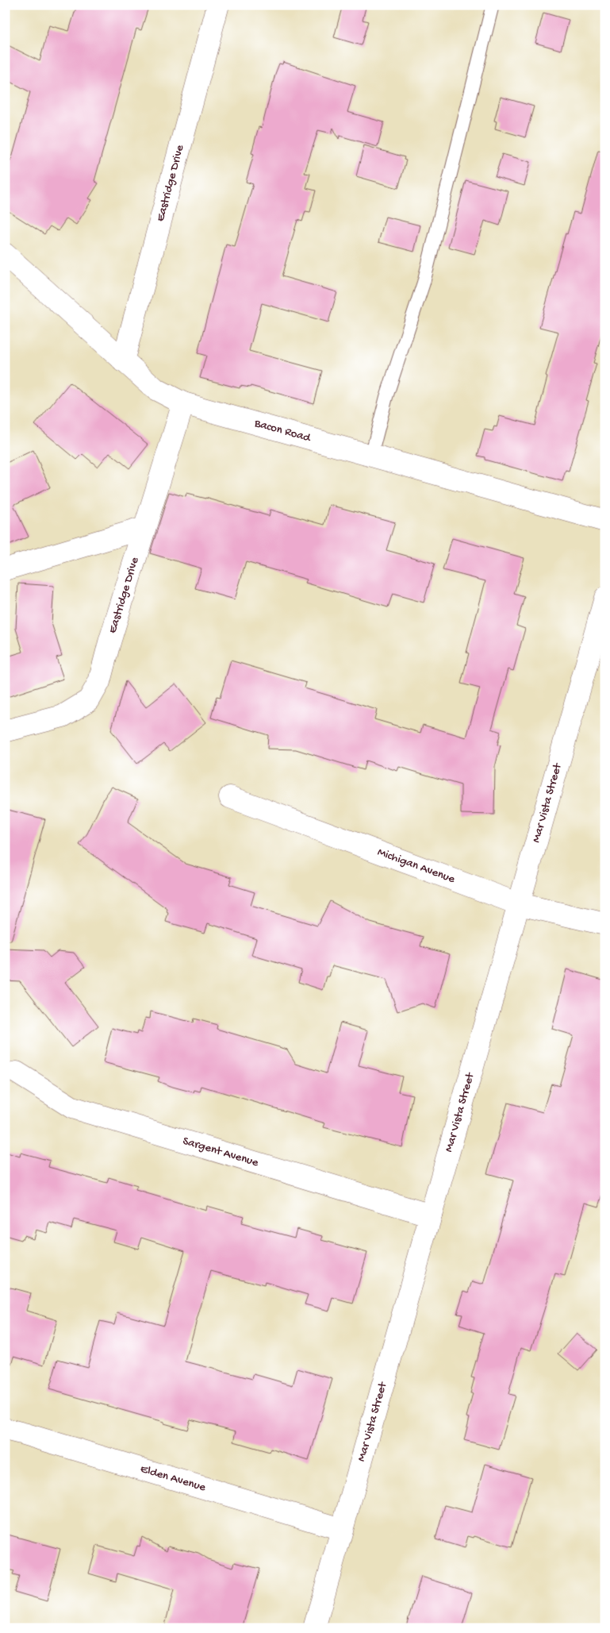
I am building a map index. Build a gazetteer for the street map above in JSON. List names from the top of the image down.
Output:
{
  "streets": {
    "street": [
      "Eastridge Drive",
      "Bacon Road",
      "Mar Vista Street",
      "Michigan Avenue",
      "Sargent Avenue",
      "Elden Avenue"
    ]
  },
  "crossings": [
    ["Eastridge Drive", "Bacon Road"],
    ["Mar Vista Street", "Michigan Avenue"],
    ["Mar Vista Street", "Sargent Avenue"],
    ["Mar Vista Street", "Elden Avenue"]
  ]
}
